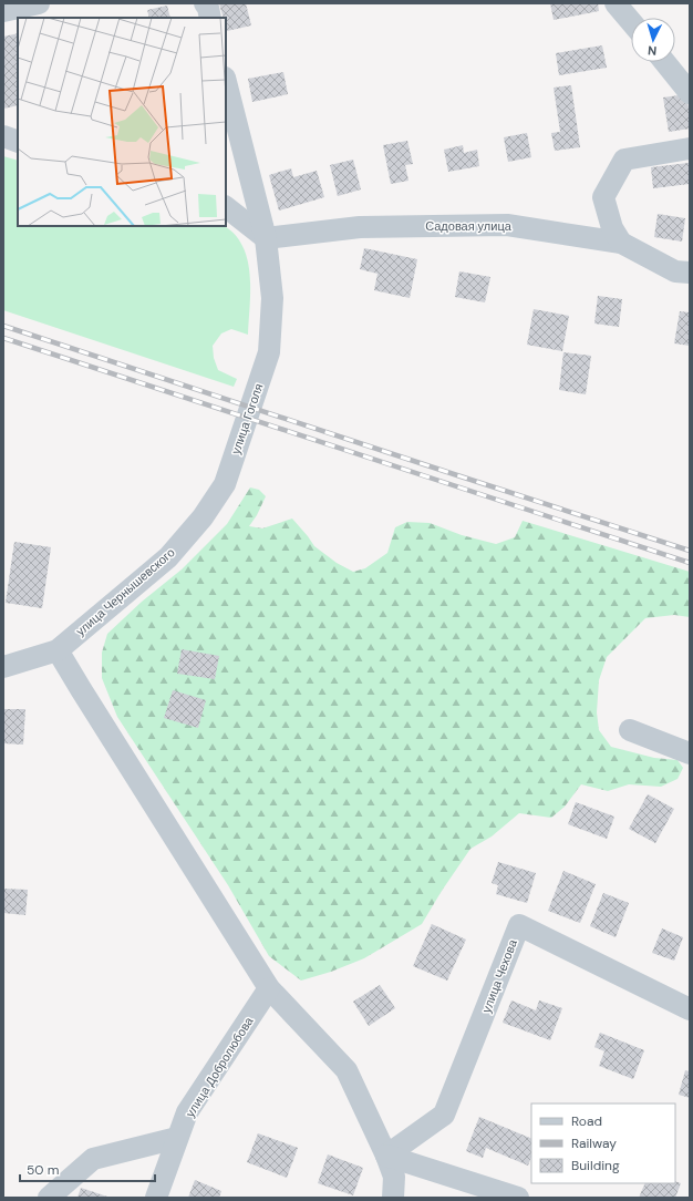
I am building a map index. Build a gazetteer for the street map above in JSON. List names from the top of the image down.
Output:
{
  "streets": {
    "street": [
      "Садовая улица",
      "улица Гоголя",
      "улица Чернышевского",
      "улица Чехова",
      "улица Добролюбова"
    ]
  },
  "crossings": [
    ["Садовая улица", "улица Гоголя"],
    ["улица Гоголя", "улица Чернышевского"]
  ],
  "legend": ["Road", "Railway", "Building"],
  "scale_bar": "50 m",
  "north": "bottom"
}
